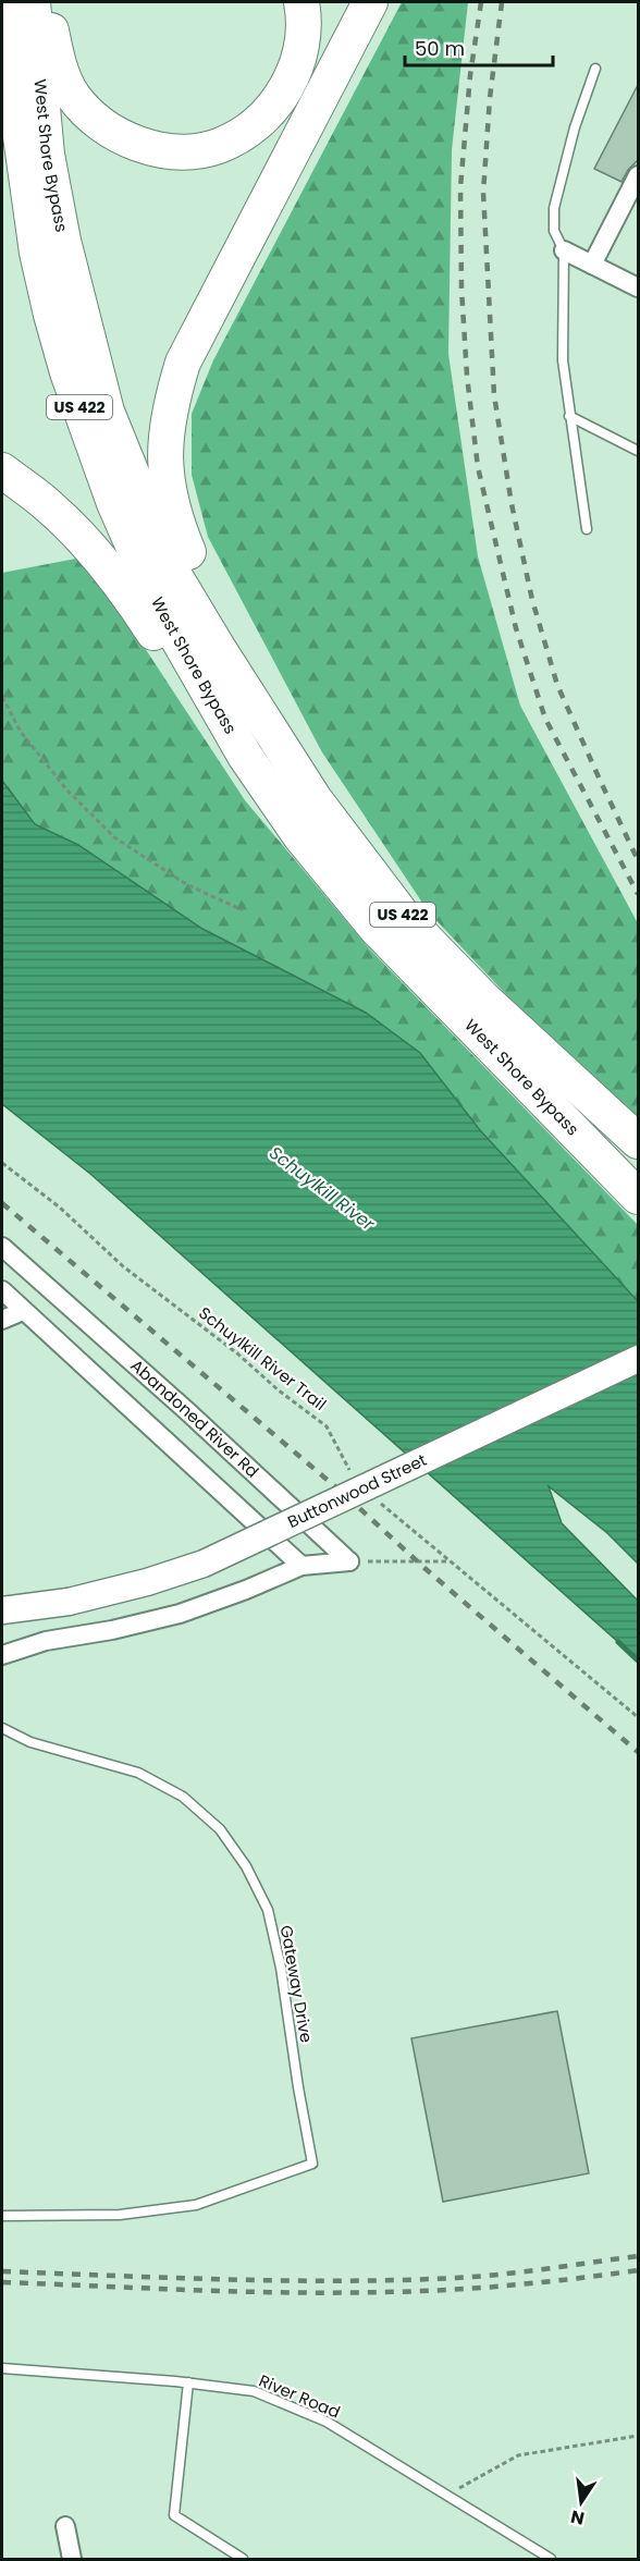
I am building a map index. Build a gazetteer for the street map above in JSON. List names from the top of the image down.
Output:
{
  "streets": {
    "highway": ["West Shore Bypass", "US 422"],
    "street": ["Abandoned River Rd", "Buttonwood Street"],
    "lane": ["Gateway Drive", "River Road"],
    "path": ["Schuylkill River Trail"]
  },
  "water": ["Schuylkill River"],
  "scale_bar": "50 m",
  "north": "bottom"
}
